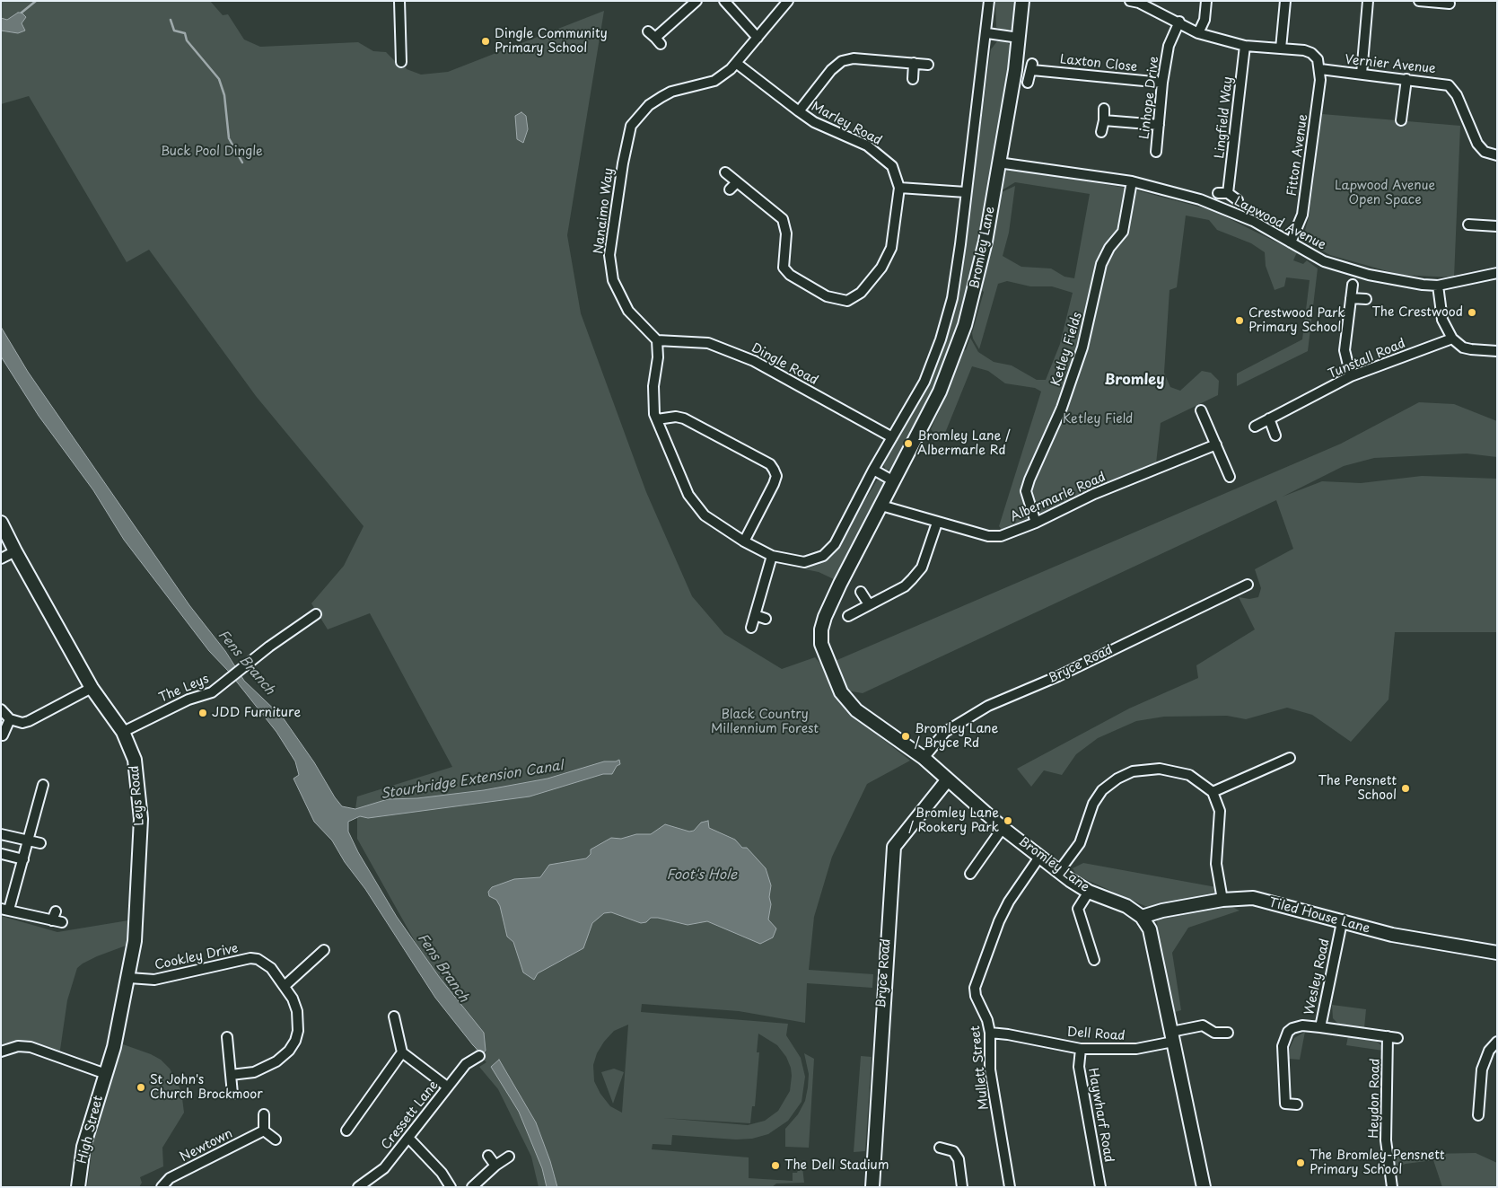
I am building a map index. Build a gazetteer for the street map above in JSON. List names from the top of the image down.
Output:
{
  "streets": {
    "street": [
      "Laxton Close",
      "Vernier Avenue",
      "Linhope Drive",
      "Lingfield Way",
      "Marley Road",
      "Fitton Avenue",
      "Nanaimo Way",
      "Lapwood Avenue",
      "Bromley Lane",
      "Ketley Fields",
      "Tunstall Road",
      "Dingle Road",
      "Albermarle Road",
      "Bryce Road",
      "The Leys",
      "Leys Road",
      "Tiled House Lane",
      "Cookley Drive",
      "Wesley Road",
      "Dell Road",
      "Mullett Street",
      "Heydon Road",
      "Cressett Lane",
      "Haywharf Road",
      "High Street",
      "Newtown"
    ]
  },
  "crossings": [
    ["Laxton Close", "Linhope Drive"],
    ["Vernier Avenue", "Fitton Avenue"],
    ["Marley Road", "Nanaimo Way"],
    ["Fitton Avenue", "Lapwood Avenue"],
    ["Nanaimo Way", "Dingle Road"],
    ["Lapwood Avenue", "Bromley Lane"],
    ["Lapwood Avenue", "Ketley Fields"],
    ["Bromley Lane", "Dingle Road"],
    ["Bromley Lane", "Albermarle Road"],
    ["Bromley Lane", "Bryce Road"],
    ["Bromley Lane", "Tiled House Lane"],
    ["Bromley Lane", "Mullett Street"],
    ["Ketley Fields", "Albermarle Road"],
    ["The Leys", "Leys Road"],
    ["Leys Road", "Cookley Drive"],
    ["Leys Road", "High Street"],
    ["Tiled House Lane", "Wesley Road"],
    ["Wesley Road", "Heydon Road"],
    ["Dell Road", "Mullett Street"],
    ["Dell Road", "Haywharf Road"]
  ],
  "districts": ["Bromley"],
  "water": ["Fens Branch", "Stourbridge Extension Canal", "Foot's Hole"],
  "parks": [
    "Buck Pool Dingle",
    "Lapwood Avenue Open Space",
    "Ketley Field",
    "Black Country Millennium Forest"
  ],
  "places": [
    "Dingle Community Primary School",
    "The Crestwood",
    "Crestwood Park Primary School",
    "Bromley Lane / Albermarle Rd",
    "JDD Furniture",
    "Bromley Lane / Bryce Rd",
    "The Pensnett School",
    "Bromley Lane / Rookery Park",
    "St John's Church Brockmoor",
    "The Bromley-Pensnett Primary School",
    "The Dell Stadium"
  ]
}
